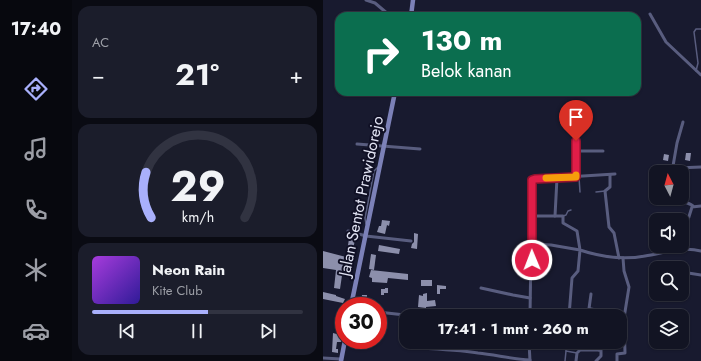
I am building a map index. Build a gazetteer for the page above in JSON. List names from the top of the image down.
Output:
{
  "streets": {
    "main road": ["Jalan Sentot Prawidorejo"]
  },
  "north": "top",
  "page": {
    "tabs": "17:40",
    "tile": "AC",
    "turn": ["130 m", "Belok kanan"],
    "heat": ["−", "21°", "+"],
    "song": ["Neon Rain", "Kite Club"],
    "limit": "30",
    "trip": "17:41 · 1 mnt · 260 m",
    "gauge": ["29", "km/h"]
  }
}
